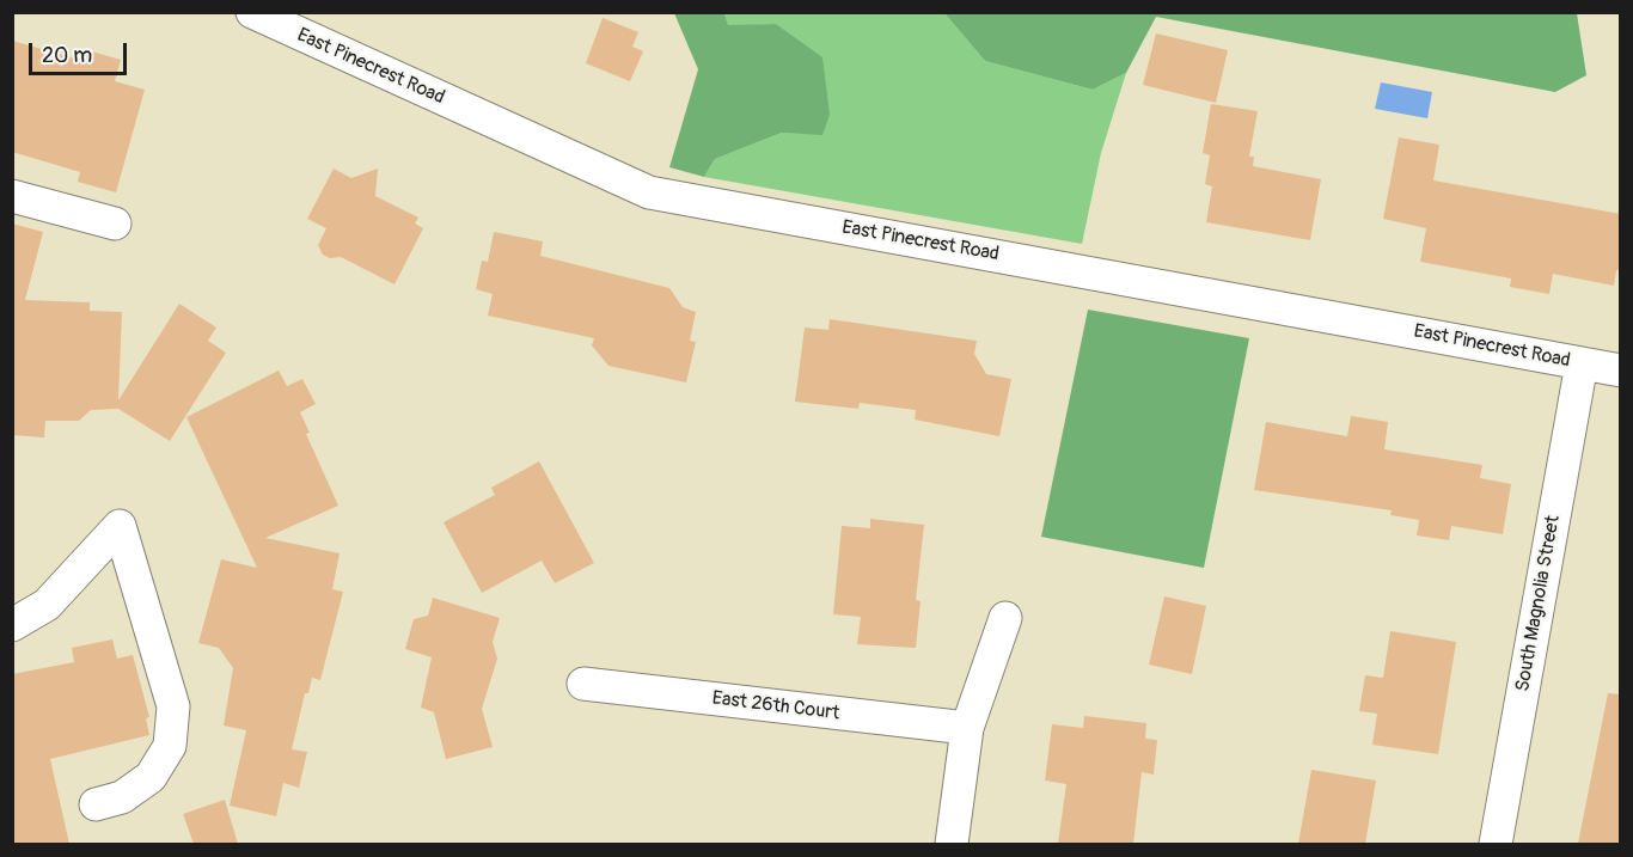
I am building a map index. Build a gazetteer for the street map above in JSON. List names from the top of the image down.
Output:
{
  "streets": {
    "street": ["East Pinecrest Road", "South Magnolia Street", "East 26th Court"]
  },
  "crossings": [
    ["East Pinecrest Road", "South Magnolia Street"]
  ],
  "scale_bar": "20 m"
}
